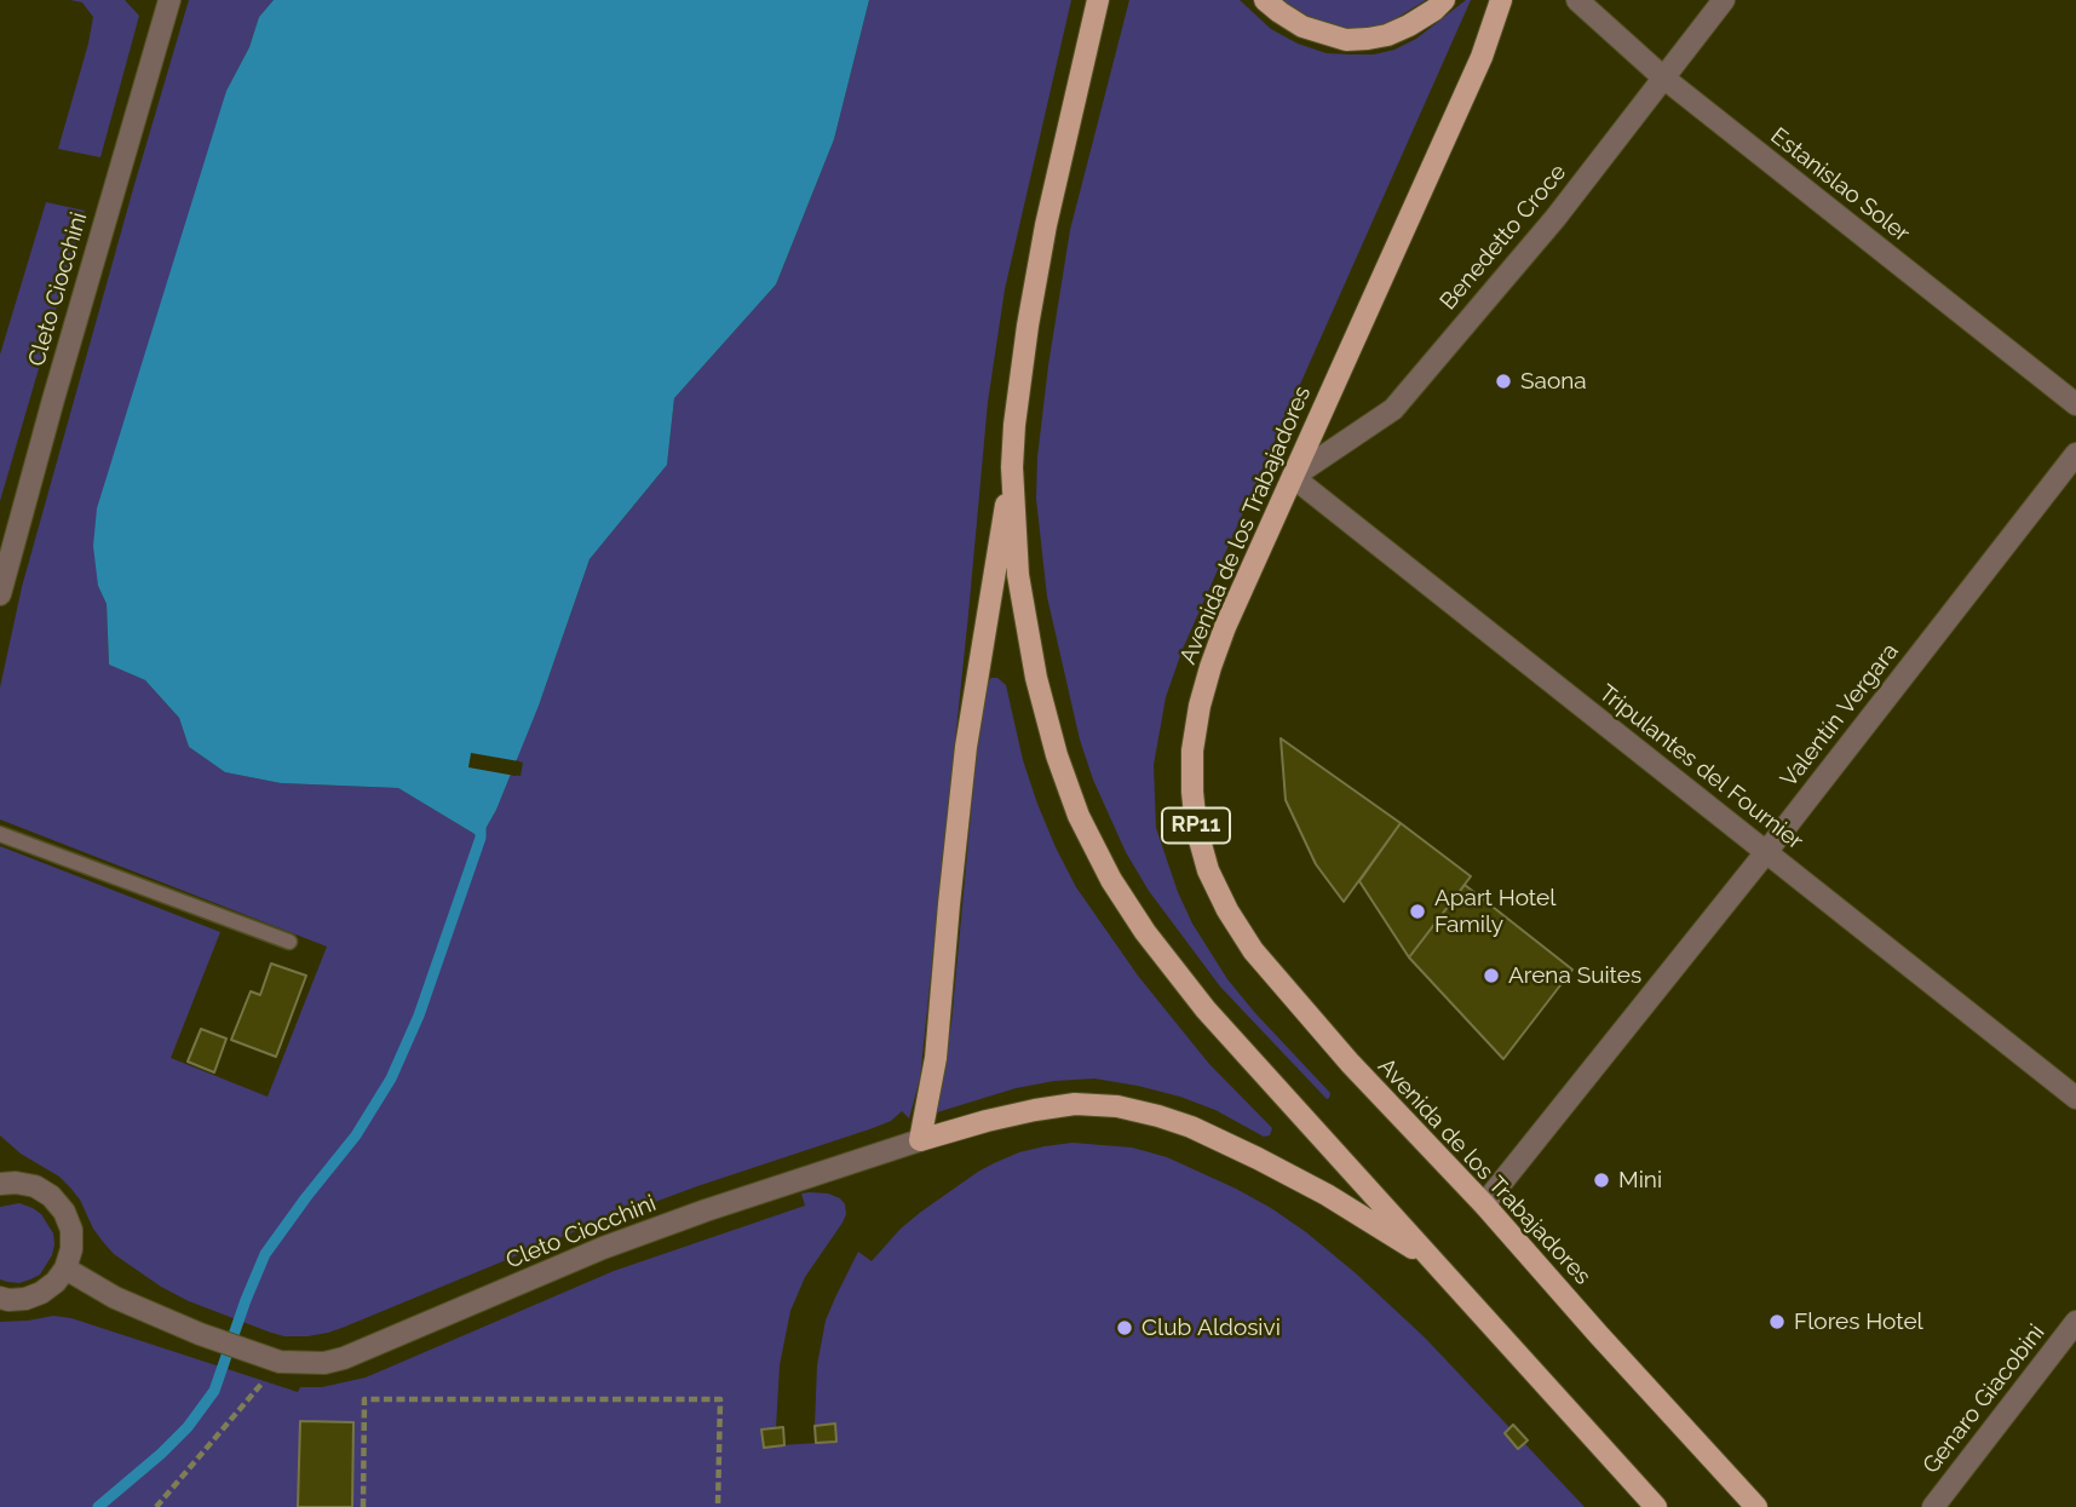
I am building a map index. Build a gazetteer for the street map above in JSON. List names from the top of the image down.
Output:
{
  "streets": {
    "main road": ["Avenida de los Trabajadores", "RP11"],
    "street": [
      "Estanislao Soler",
      "Benedetto Croce",
      "Cleto Ciocchini",
      "Valentín Vergara",
      "Tripulantes del Fournier",
      "Genaro Giacobini"
    ]
  },
  "crossings": [
    ["Estanislao Soler", "Benedetto Croce"],
    ["Benedetto Croce", "Avenida de los Trabajadores"],
    ["Benedetto Croce", "Tripulantes del Fournier"],
    ["Avenida de los Trabajadores", "Valentín Vergara"],
    ["Avenida de los Trabajadores", "Tripulantes del Fournier"],
    ["Valentín Vergara", "Tripulantes del Fournier"]
  ],
  "places": [
    "Saona",
    "Apart Hotel Family",
    "Arena Suites",
    "Mini",
    "Flores Hotel",
    "Club Aldosivi"
  ]
}
